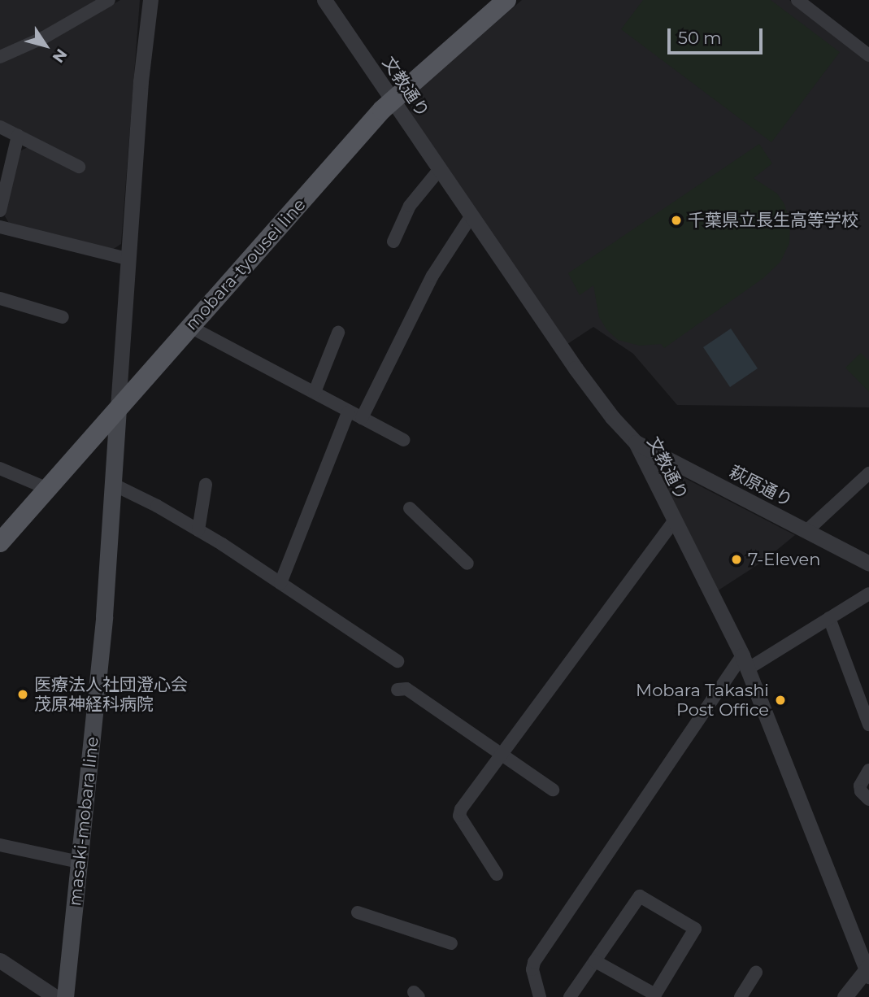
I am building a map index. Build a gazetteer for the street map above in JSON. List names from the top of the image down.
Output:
{
  "streets": {
    "main road": ["mobara-tyousei line", "masaki-mobara line"],
    "street": ["文教通り", "萩原通り"]
  },
  "crossings": [
    ["文教通り", "mobara-tyousei line"],
    ["文教通り", "萩原通り"],
    ["mobara-tyousei line", "masaki-mobara line"]
  ],
  "places": [
    "千葉県立長生高等学校",
    "7-Eleven",
    "医療法人社団澄心会 茂原神経科病院",
    "Mobara Takashi Post Office"
  ],
  "scale_bar": "50 m",
  "north": "bottom right"
}
